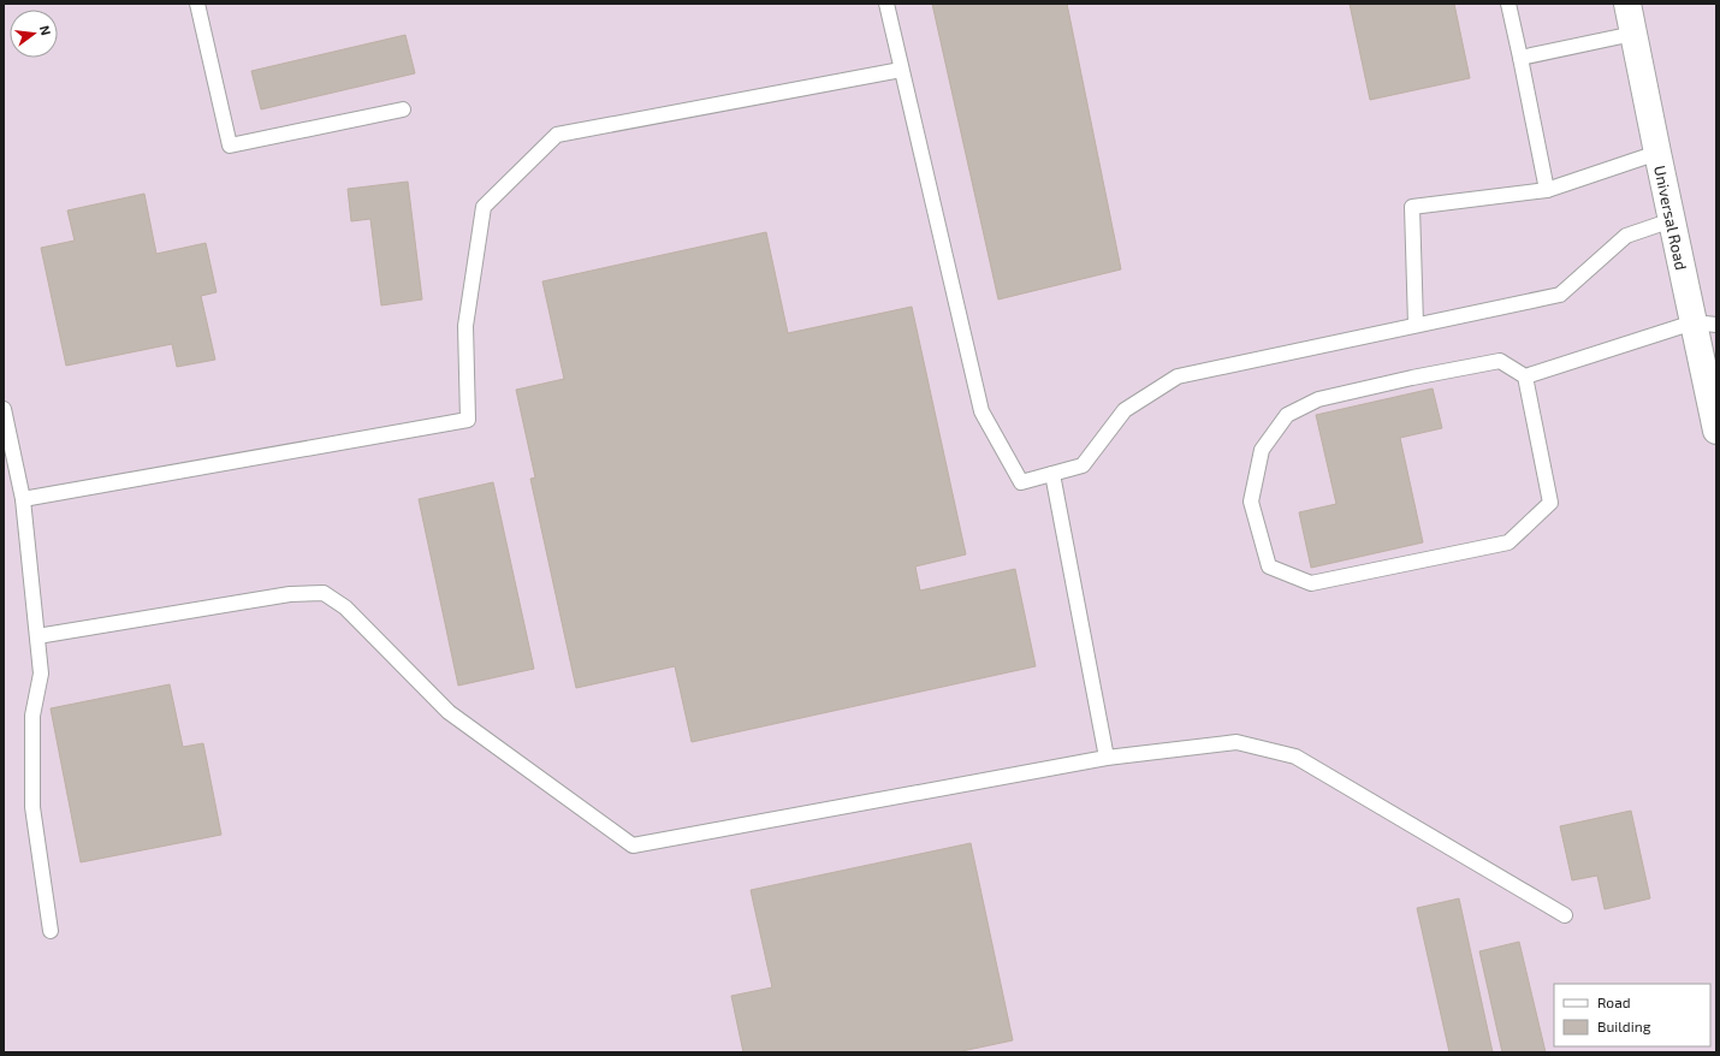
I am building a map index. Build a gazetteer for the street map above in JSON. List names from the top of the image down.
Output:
{
  "streets": {
    "street": ["Universal Road"]
  },
  "legend": ["Road", "Building"],
  "north": "right"
}
